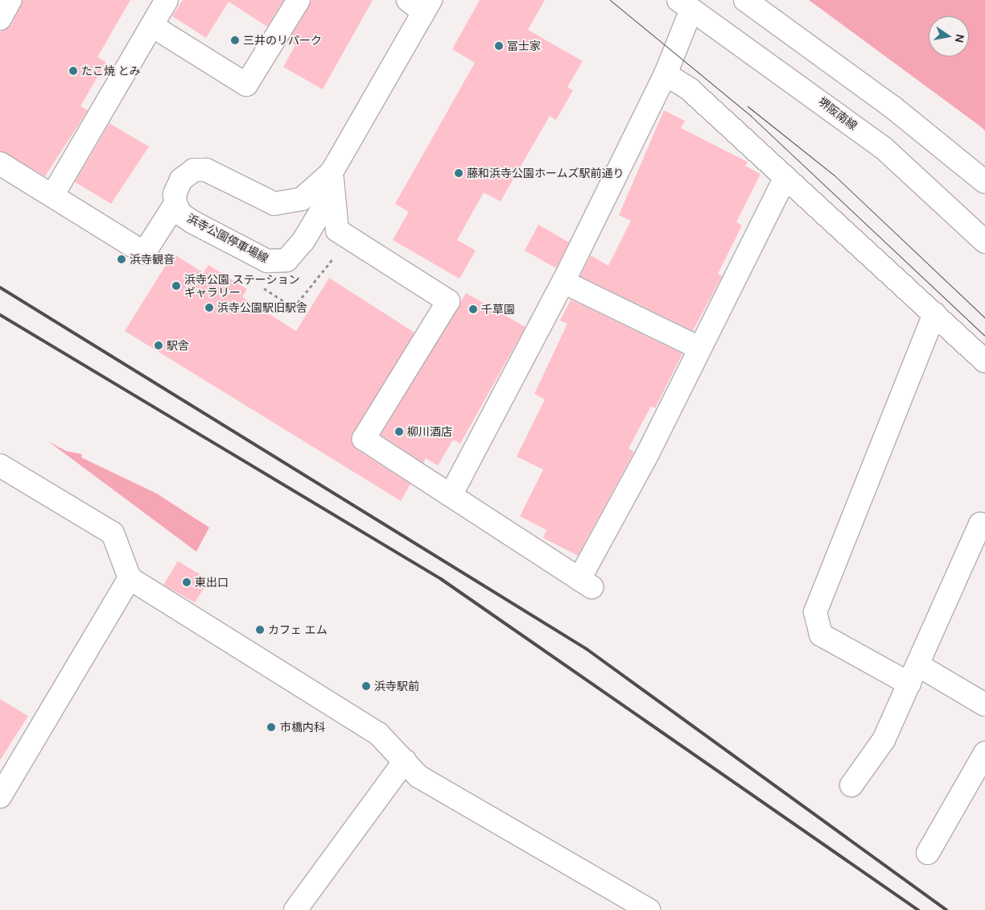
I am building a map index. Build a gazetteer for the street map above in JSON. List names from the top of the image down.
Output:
{
  "streets": {
    "street": ["堺阪南線", "浜寺公園停車場線"]
  },
  "places": [
    "三井のリパーク",
    "冨士家",
    "たこ焼 とみ",
    "藤和浜寺公園ホームズ駅前通り",
    "浜寺観音",
    "浜寺公園 ステーション ギャラリー",
    "浜寺公園駅旧駅舎",
    "千草園",
    "駅舎",
    "柳川酒店",
    "東出口",
    "カフェ エム",
    "浜寺駅前",
    "市橋内科"
  ],
  "north": "right"
}
